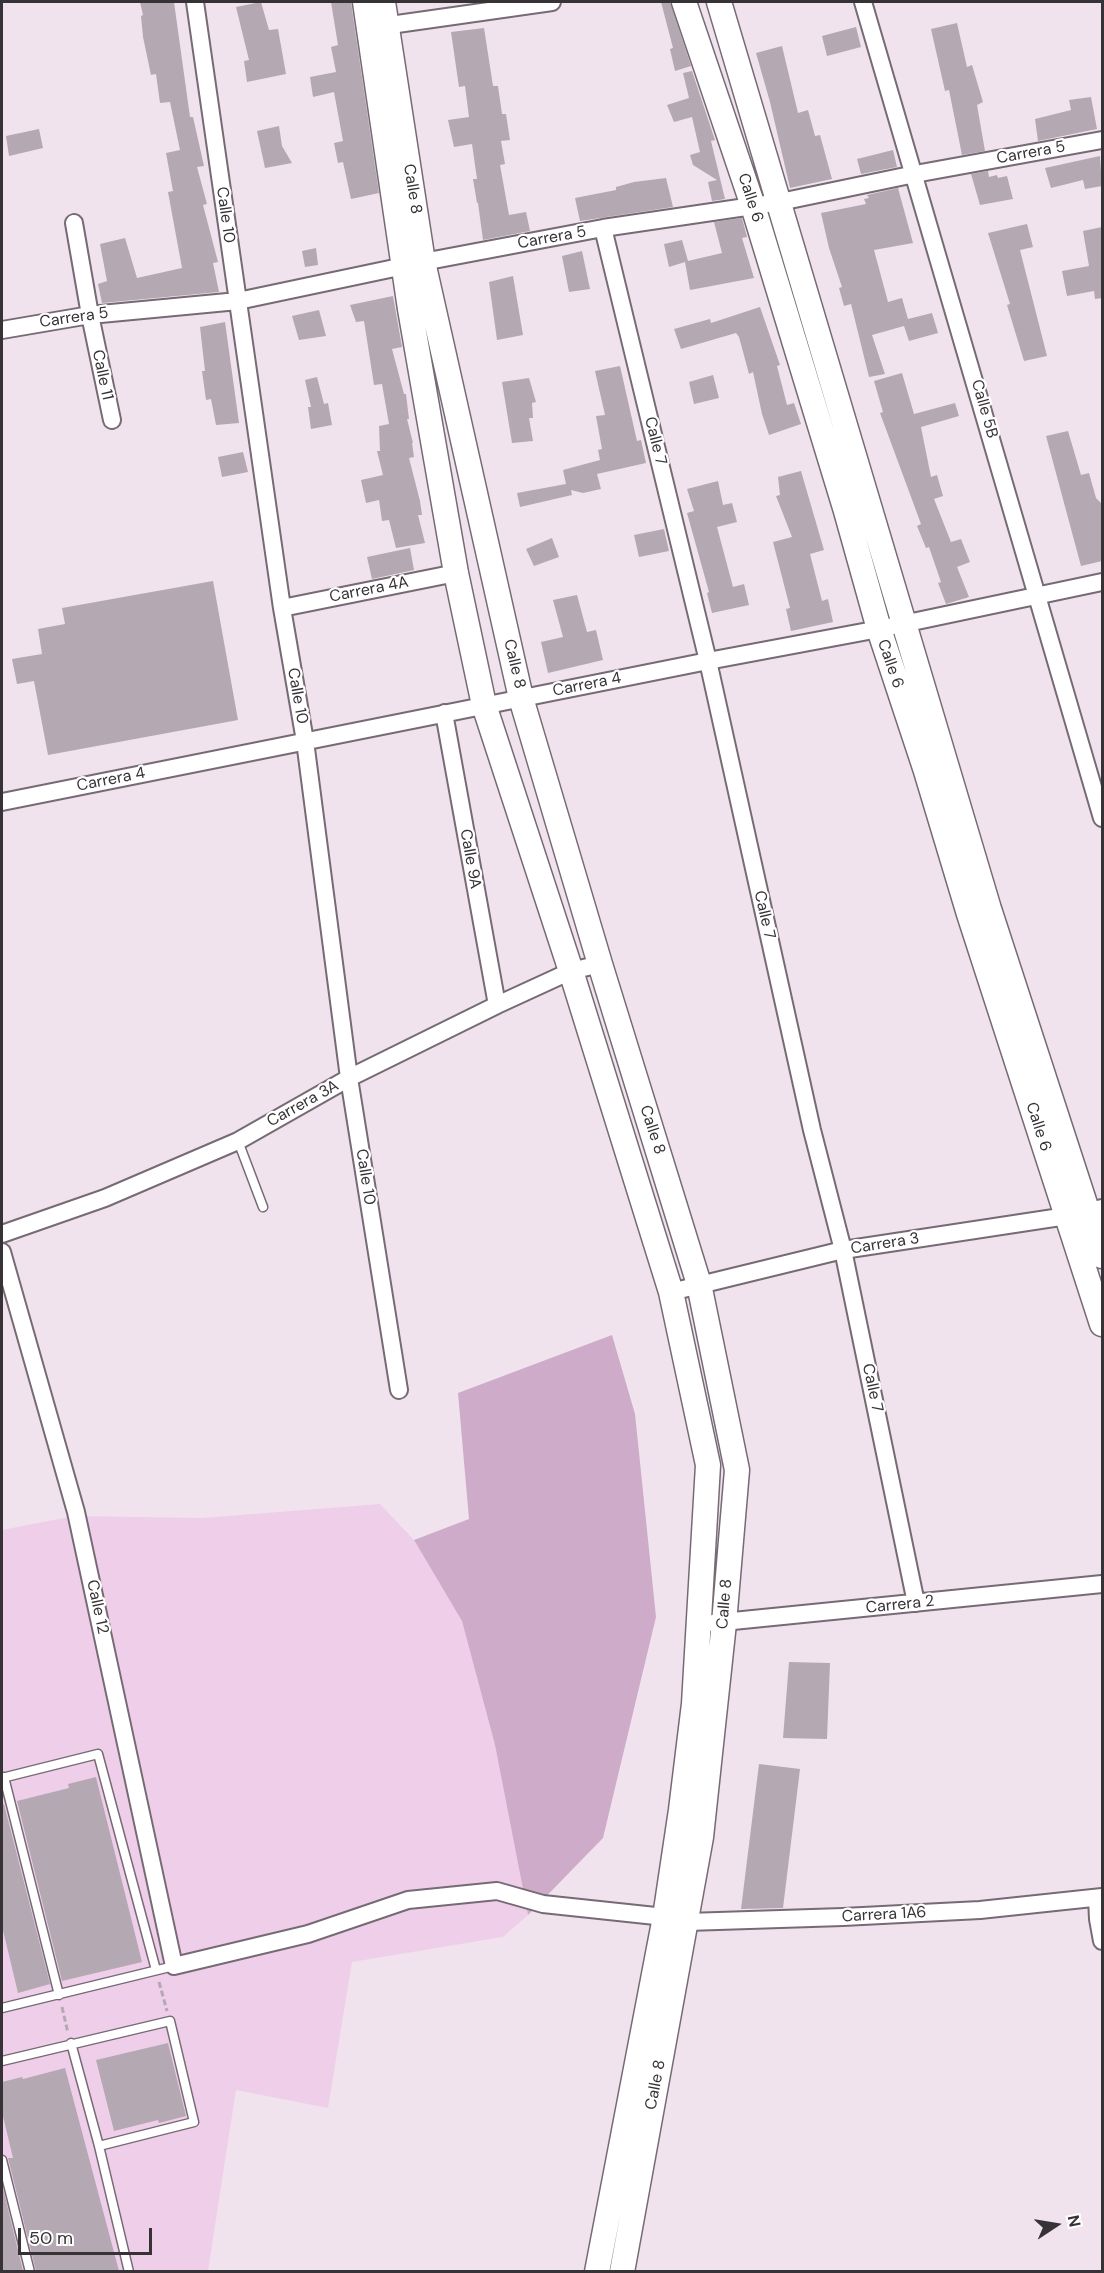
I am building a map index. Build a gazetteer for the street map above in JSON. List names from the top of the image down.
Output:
{
  "streets": {
    "street": [
      "Carrera 5",
      "Calle 8",
      "Calle 6",
      "Calle 10",
      "Calle 11",
      "Calle 5B",
      "Calle 7",
      "Carrera 4A",
      "Carrera 4",
      "Calle 9A",
      "Carrera 3A",
      "Carrera 3",
      "Carrera 2",
      "Calle 12",
      "Carrera 1A6"
    ]
  },
  "crossings": [
    ["Carrera 5", "Calle 8"],
    ["Carrera 5", "Calle 6"],
    ["Carrera 5", "Calle 10"],
    ["Carrera 5", "Calle 11"],
    ["Carrera 5", "Calle 5B"],
    ["Carrera 5", "Calle 7"],
    ["Calle 8", "Carrera 4A"],
    ["Calle 8", "Carrera 4"],
    ["Calle 8", "Carrera 3A"],
    ["Calle 8", "Carrera 3"],
    ["Calle 8", "Carrera 2"],
    ["Calle 8", "Carrera 1A6"],
    ["Calle 6", "Carrera 4"],
    ["Calle 6", "Carrera 3"],
    ["Calle 10", "Carrera 4A"],
    ["Calle 10", "Carrera 4"],
    ["Calle 10", "Carrera 3A"],
    ["Calle 5B", "Carrera 4"],
    ["Calle 7", "Carrera 4"],
    ["Calle 7", "Carrera 3"],
    ["Calle 7", "Carrera 2"],
    ["Carrera 4", "Calle 9A"],
    ["Calle 9A", "Carrera 3A"],
    ["Calle 12", "Carrera 1A6"]
  ],
  "scale_bar": "50 m",
  "north": "right"
}
